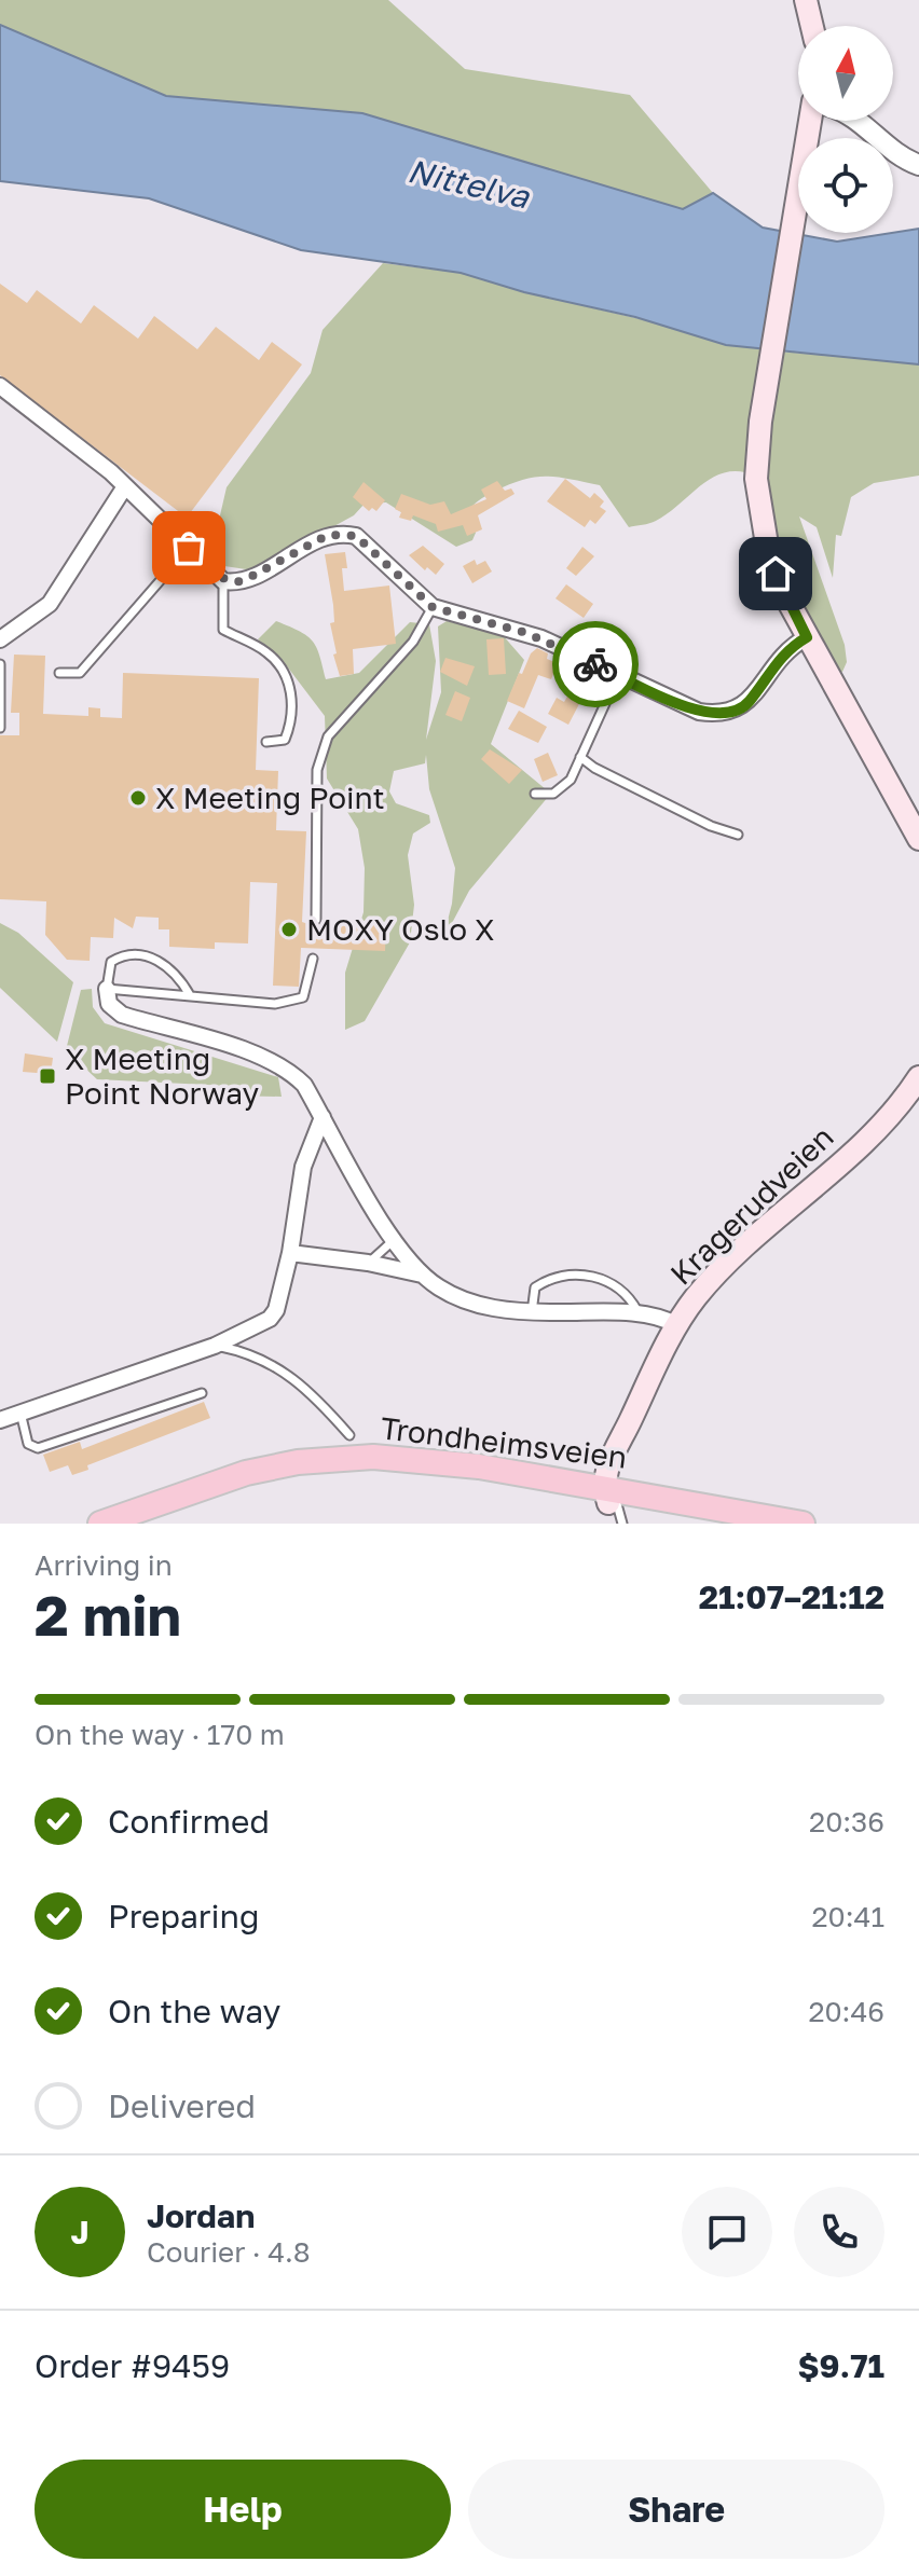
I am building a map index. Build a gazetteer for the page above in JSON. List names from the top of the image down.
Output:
{
  "streets": {
    "main road": ["Kragerudveien", "Trondheimsveien"]
  },
  "crossings": [
    ["Kragerudveien", "Trondheimsveien"]
  ],
  "water": ["Nittelva"],
  "places": {
    "other": ["X Meeting Point", "MOXY Oslo X"],
    "transit": ["X Meeting Point Norway"]
  },
  "north": "top",
  "page": {
    "heading": ["2 min", "Arriving in", "21:07–21:12"],
    "panel": [
      "Jordan",
      "Courier · 4.8",
      "Order #9459",
      "$9.71"
    ],
    "bar": "On the way · 170 m",
    "list": [
      ["Confirmed", "20:36"],
      ["Preparing", "20:41"],
      ["On the way", "20:46"],
      "Delivered"
    ],
    "round": "J",
    "buttons": ["Help", "Share"]
  }
}
